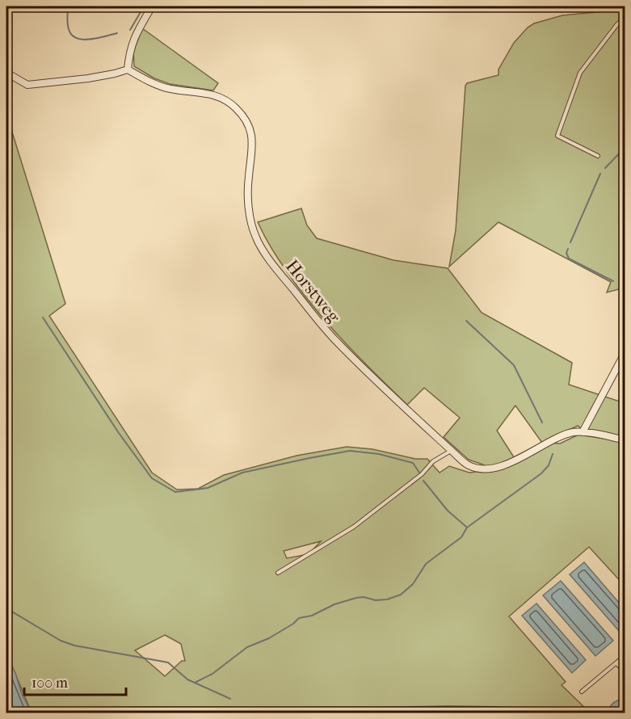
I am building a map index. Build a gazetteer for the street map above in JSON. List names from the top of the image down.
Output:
{
  "streets": {
    "street": ["Horstweg"]
  },
  "scale_bar": "100 m"
}
